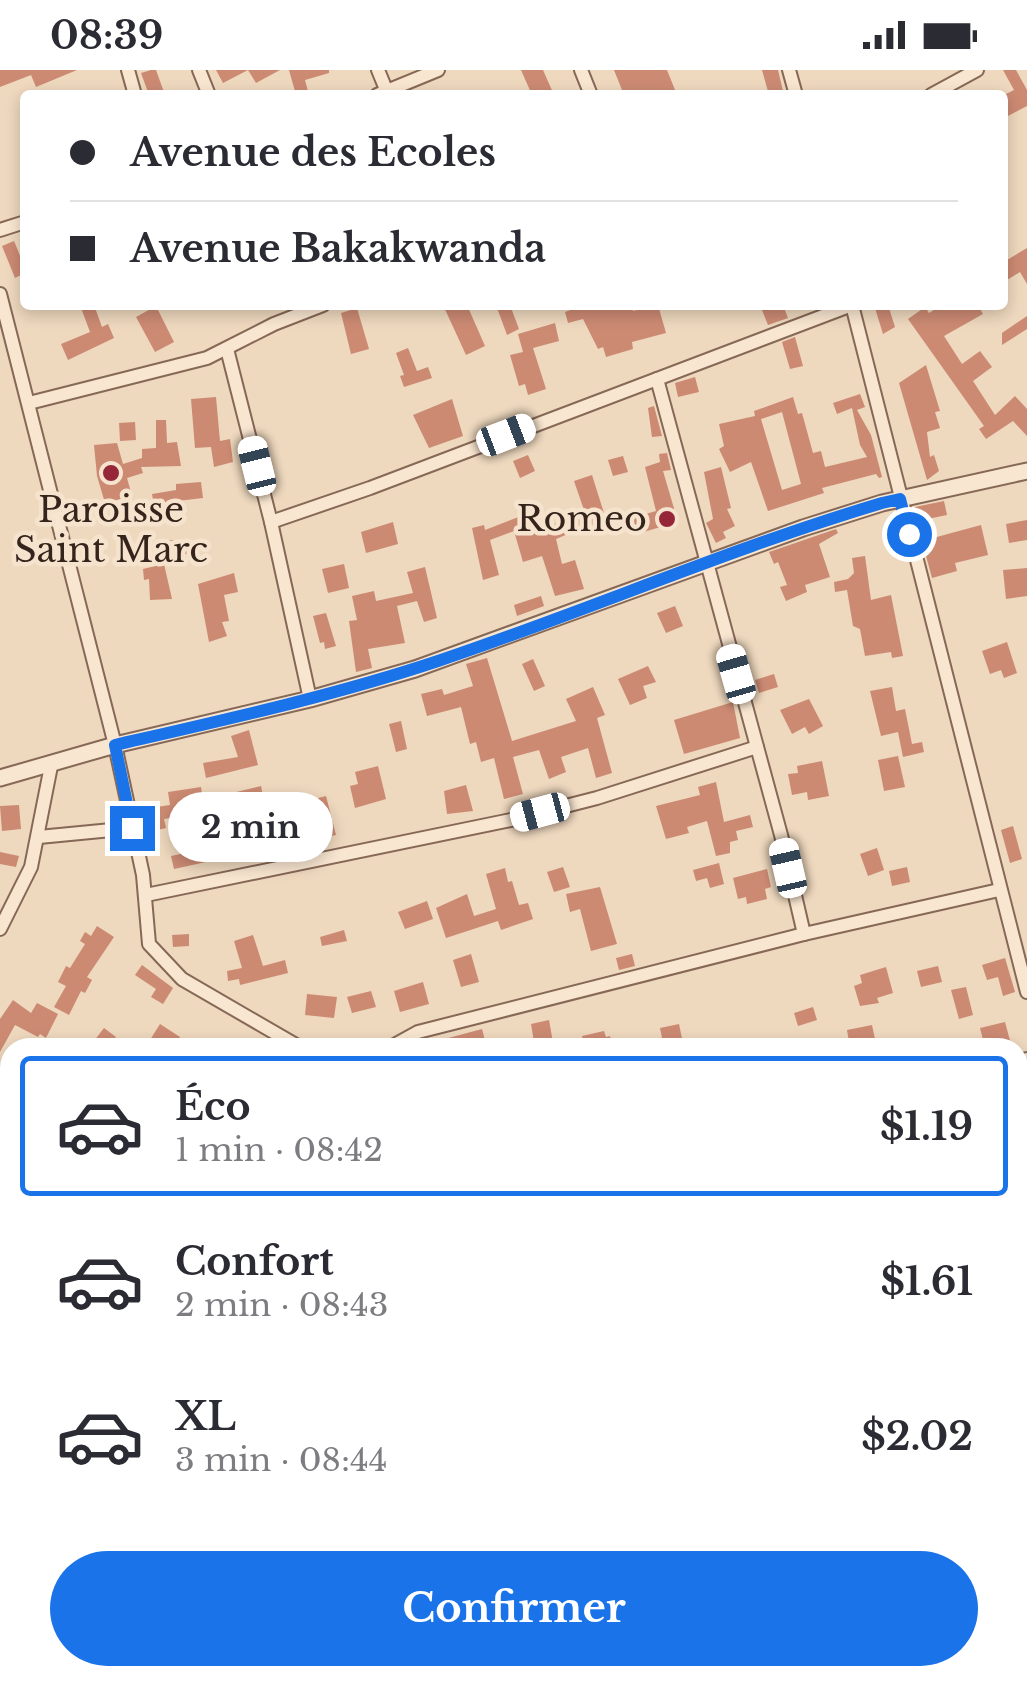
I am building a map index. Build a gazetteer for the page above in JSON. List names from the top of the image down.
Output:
{
  "places": ["Paroisse Saint Marc", "Romeo"],
  "page": {
    "status": "08:39",
    "banner": ["Avenue des Ecoles", "Avenue Bakakwanda"],
    "bubble": "2 min",
    "list": [
      {
        "name": "Éco",
        "note": "1 min · 08:42",
        "value": "$1.19"
      },
      {
        "name": "Confort",
        "note": "2 min · 08:43",
        "value": "$1.61"
      },
      {
        "name": "XL",
        "note": "3 min · 08:44",
        "value": "$2.02"
      }
    ],
    "buttons": "Confirmer"
  }
}
